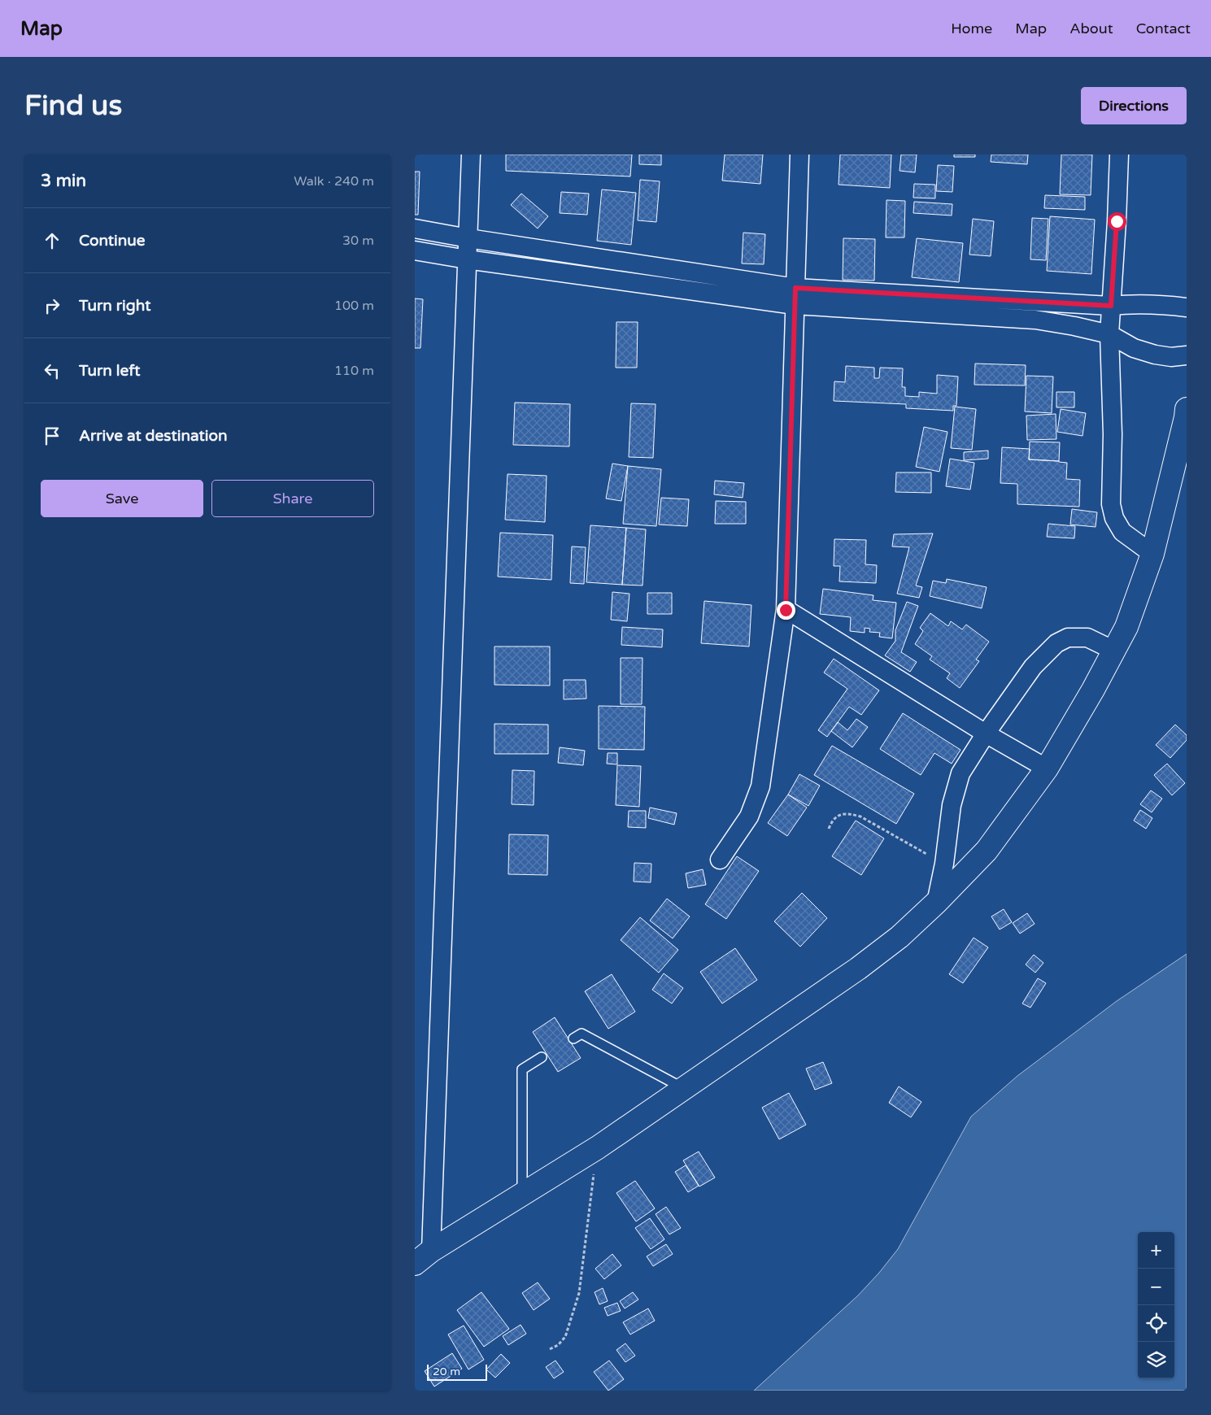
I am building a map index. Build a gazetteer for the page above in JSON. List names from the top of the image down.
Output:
{
  "scale_bar": "20 m",
  "page": {
    "header": "Map",
    "nav": [
      "Home",
      "Map",
      "About",
      "Contact"
    ],
    "buttons": [
      "Directions",
      ["Save", "Share"]
    ],
    "title": "Find us",
    "heading": ["3 min", "Walk · 240 m"],
    "list": [
      ["Continue", "30 m"],
      ["Turn right", "100 m"],
      ["Turn left", "110 m"],
      "Arrive at destination"
    ],
    "map_buttons": ["+", "−"],
    "scale": "20 m"
  }
}
